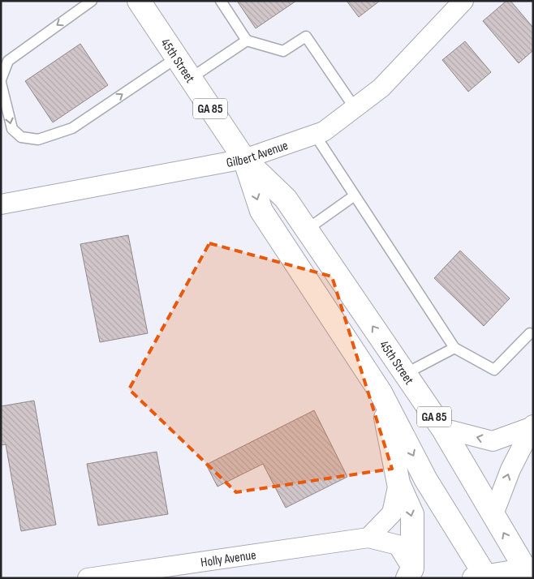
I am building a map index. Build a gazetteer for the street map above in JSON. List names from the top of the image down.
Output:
{
  "streets": {
    "main road": ["45th Street", "GA 85"],
    "street": ["Gilbert Avenue", "Holly Avenue"]
  },
  "crossings": [
    ["45th Street", "Gilbert Avenue"]
  ]
}
